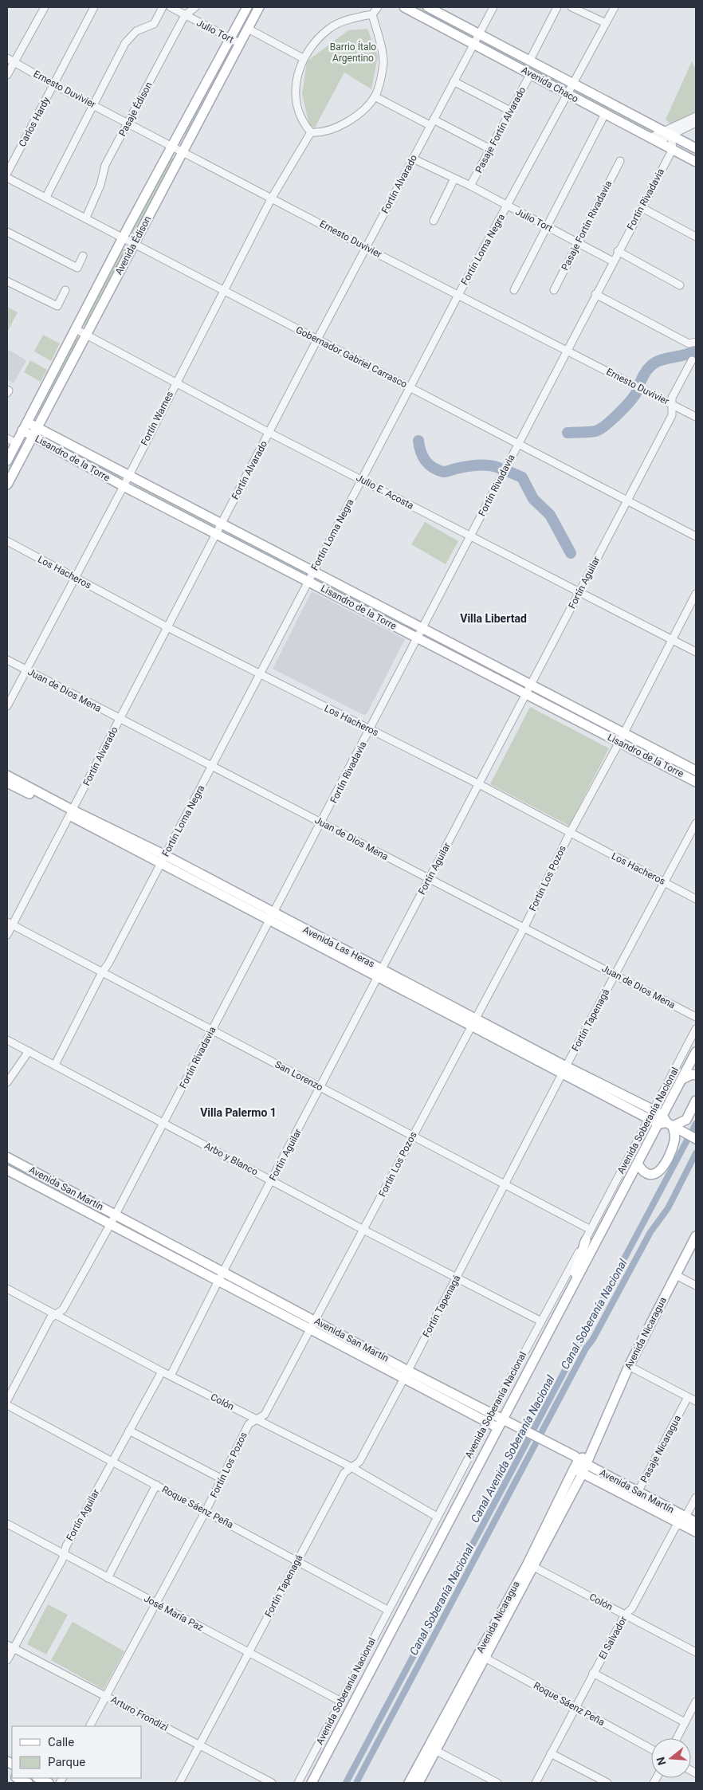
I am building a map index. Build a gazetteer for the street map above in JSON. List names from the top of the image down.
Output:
{
  "streets": {
    "main road": [
      "Avenida Chaco",
      "Avenida Édison",
      "Lisandro de la Torre",
      "Avenida Las Heras",
      "Avenida Soberanía Nacional",
      "Avenida San Martín",
      "Avenida Nicaragua"
    ],
    "street": [
      "Julio Tort",
      "Ernesto Duvivier",
      "Pasaje Édison",
      "Carlos Hardy",
      "Pasaje Fortín Alvarado",
      "Fortín Alvarado",
      "Fortín Rivadavia",
      "Pasaje Fortín Rivadavia",
      "Fortín Loma Negra",
      "Gobernador Gabriel Carrasco",
      "Fortín Warnes",
      "Julio E. Acosta",
      "Los Hacheros",
      "Fortín Aguilar",
      "Juan de Dios Mena",
      "Fortín Los Pozos",
      "Fortín Tapenagá",
      "San Lorenzo",
      "Arbo y Blanco",
      "Colón",
      "Pasaje Nicaragua",
      "Roque Sáenz Peña",
      "José María Paz",
      "El Salvador",
      "Arturo Frondizi"
    ]
  },
  "crossings": [
    ["Julio Tort", "Pasaje Édison"],
    ["Julio Tort", "Pasaje Fortín Alvarado"],
    ["Julio Tort", "Fortín Alvarado"],
    ["Julio Tort", "Fortín Rivadavia"],
    ["Julio Tort", "Pasaje Fortín Rivadavia"],
    ["Julio Tort", "Avenida Édison"],
    ["Julio Tort", "Fortín Loma Negra"],
    ["Avenida Chaco", "Pasaje Fortín Alvarado"],
    ["Avenida Chaco", "Fortín Alvarado"],
    ["Avenida Chaco", "Fortín Rivadavia"],
    ["Avenida Chaco", "Fortín Loma Negra"],
    ["Ernesto Duvivier", "Pasaje Édison"],
    ["Ernesto Duvivier", "Carlos Hardy"],
    ["Ernesto Duvivier", "Fortín Alvarado"],
    ["Ernesto Duvivier", "Fortín Rivadavia"],
    ["Ernesto Duvivier", "Avenida Édison"],
    ["Ernesto Duvivier", "Fortín Loma Negra"],
    ["Ernesto Duvivier", "Fortín Warnes"],
    ["Ernesto Duvivier", "Fortín Aguilar"],
    ["Pasaje Édison", "Gobernador Gabriel Carrasco"],
    ["Fortín Alvarado", "Gobernador Gabriel Carrasco"],
    ["Fortín Alvarado", "Lisandro de la Torre"],
    ["Fortín Alvarado", "Julio E. Acosta"],
    ["Fortín Alvarado", "Los Hacheros"],
    ["Fortín Alvarado", "Juan de Dios Mena"],
    ["Fortín Alvarado", "Avenida Las Heras"],
    ["Fortín Alvarado", "San Lorenzo"],
    ["Fortín Rivadavia", "Gobernador Gabriel Carrasco"],
    ["Fortín Rivadavia", "Lisandro de la Torre"],
    ["Fortín Rivadavia", "Julio E. Acosta"],
    ["Fortín Rivadavia", "Los Hacheros"],
    ["Fortín Rivadavia", "Juan de Dios Mena"],
    ["Fortín Rivadavia", "Avenida Las Heras"],
    ["Fortín Rivadavia", "San Lorenzo"],
    ["Fortín Rivadavia", "Arbo y Blanco"],
    ["Fortín Rivadavia", "Avenida San Martín"],
    ["Fortín Rivadavia", "Colón"],
    ["Avenida Édison", "Gobernador Gabriel Carrasco"],
    ["Avenida Édison", "Lisandro de la Torre"],
    ["Avenida Édison", "Julio E. Acosta"],
    ["Fortín Loma Negra", "Gobernador Gabriel Carrasco"],
    ["Fortín Loma Negra", "Lisandro de la Torre"],
    ["Fortín Loma Negra", "Julio E. Acosta"],
    ["Fortín Loma Negra", "Los Hacheros"],
    ["Fortín Loma Negra", "Juan de Dios Mena"],
    ["Fortín Loma Negra", "Avenida Las Heras"],
    ["Fortín Loma Negra", "San Lorenzo"],
    ["Fortín Loma Negra", "Arbo y Blanco"],
    ["Gobernador Gabriel Carrasco", "Fortín Warnes"],
    ["Gobernador Gabriel Carrasco", "Fortín Aguilar"],
    ["Fortín Warnes", "Lisandro de la Torre"],
    ["Fortín Warnes", "Julio E. Acosta"],
    ["Fortín Warnes", "Los Hacheros"],
    ["Fortín Warnes", "Juan de Dios Mena"],
    ["Lisandro de la Torre", "Fortín Aguilar"],
    ["Lisandro de la Torre", "Fortín Los Pozos"],
    ["Julio E. Acosta", "Fortín Aguilar"],
    ["Julio E. Acosta", "Fortín Los Pozos"],
    ["Los Hacheros", "Fortín Aguilar"],
    ["Los Hacheros", "Fortín Los Pozos"],
    ["Los Hacheros", "Fortín Tapenagá"],
    ["Fortín Aguilar", "Juan de Dios Mena"],
    ["Fortín Aguilar", "Avenida Las Heras"],
    ["Fortín Aguilar", "San Lorenzo"],
    ["Fortín Aguilar", "Arbo y Blanco"],
    ["Fortín Aguilar", "Avenida San Martín"],
    ["Fortín Aguilar", "Colón"],
    ["Fortín Aguilar", "Roque Sáenz Peña"],
    ["Fortín Aguilar", "José María Paz"],
    ["Fortín Aguilar", "Arturo Frondizi"],
    ["Juan de Dios Mena", "Fortín Los Pozos"],
    ["Juan de Dios Mena", "Fortín Tapenagá"],
    ["Fortín Los Pozos", "Avenida Las Heras"],
    ["Fortín Los Pozos", "San Lorenzo"],
    ["Fortín Los Pozos", "Arbo y Blanco"],
    ["Fortín Los Pozos", "Avenida San Martín"],
    ["Fortín Los Pozos", "Colón"],
    ["Fortín Los Pozos", "Roque Sáenz Peña"],
    ["Fortín Los Pozos", "José María Paz"],
    ["Fortín Los Pozos", "Arturo Frondizi"],
    ["Avenida Las Heras", "Fortín Tapenagá"],
    ["Avenida Las Heras", "Avenida Soberanía Nacional"],
    ["Fortín Tapenagá", "San Lorenzo"],
    ["Fortín Tapenagá", "Arbo y Blanco"],
    ["Fortín Tapenagá", "Avenida San Martín"],
    ["Fortín Tapenagá", "Colón"],
    ["Fortín Tapenagá", "Roque Sáenz Peña"],
    ["Fortín Tapenagá", "José María Paz"],
    ["Fortín Tapenagá", "Arturo Frondizi"],
    ["San Lorenzo", "Avenida Soberanía Nacional"],
    ["Avenida Soberanía Nacional", "Arbo y Blanco"],
    ["Avenida Soberanía Nacional", "Avenida San Martín"],
    ["Avenida Soberanía Nacional", "Colón"],
    ["Avenida Soberanía Nacional", "Roque Sáenz Peña"],
    ["Avenida Soberanía Nacional", "José María Paz"],
    ["Avenida San Martín", "Avenida Nicaragua"],
    ["Avenida San Martín", "Pasaje Nicaragua"],
    ["Avenida San Martín", "El Salvador"],
    ["Avenida Nicaragua", "Colón"],
    ["Avenida Nicaragua", "Roque Sáenz Peña"],
    ["Colón", "El Salvador"],
    ["Roque Sáenz Peña", "El Salvador"]
  ],
  "districts": ["Villa Libertad", "Villa Palermo 1"],
  "water": ["Canal Soberanía Nacional", "Canal Avenida Soberanía Nacional"],
  "parks": ["Barrio Ítalo Argentino"],
  "legend": ["Calle", "Parque"],
  "north": "left"
}
